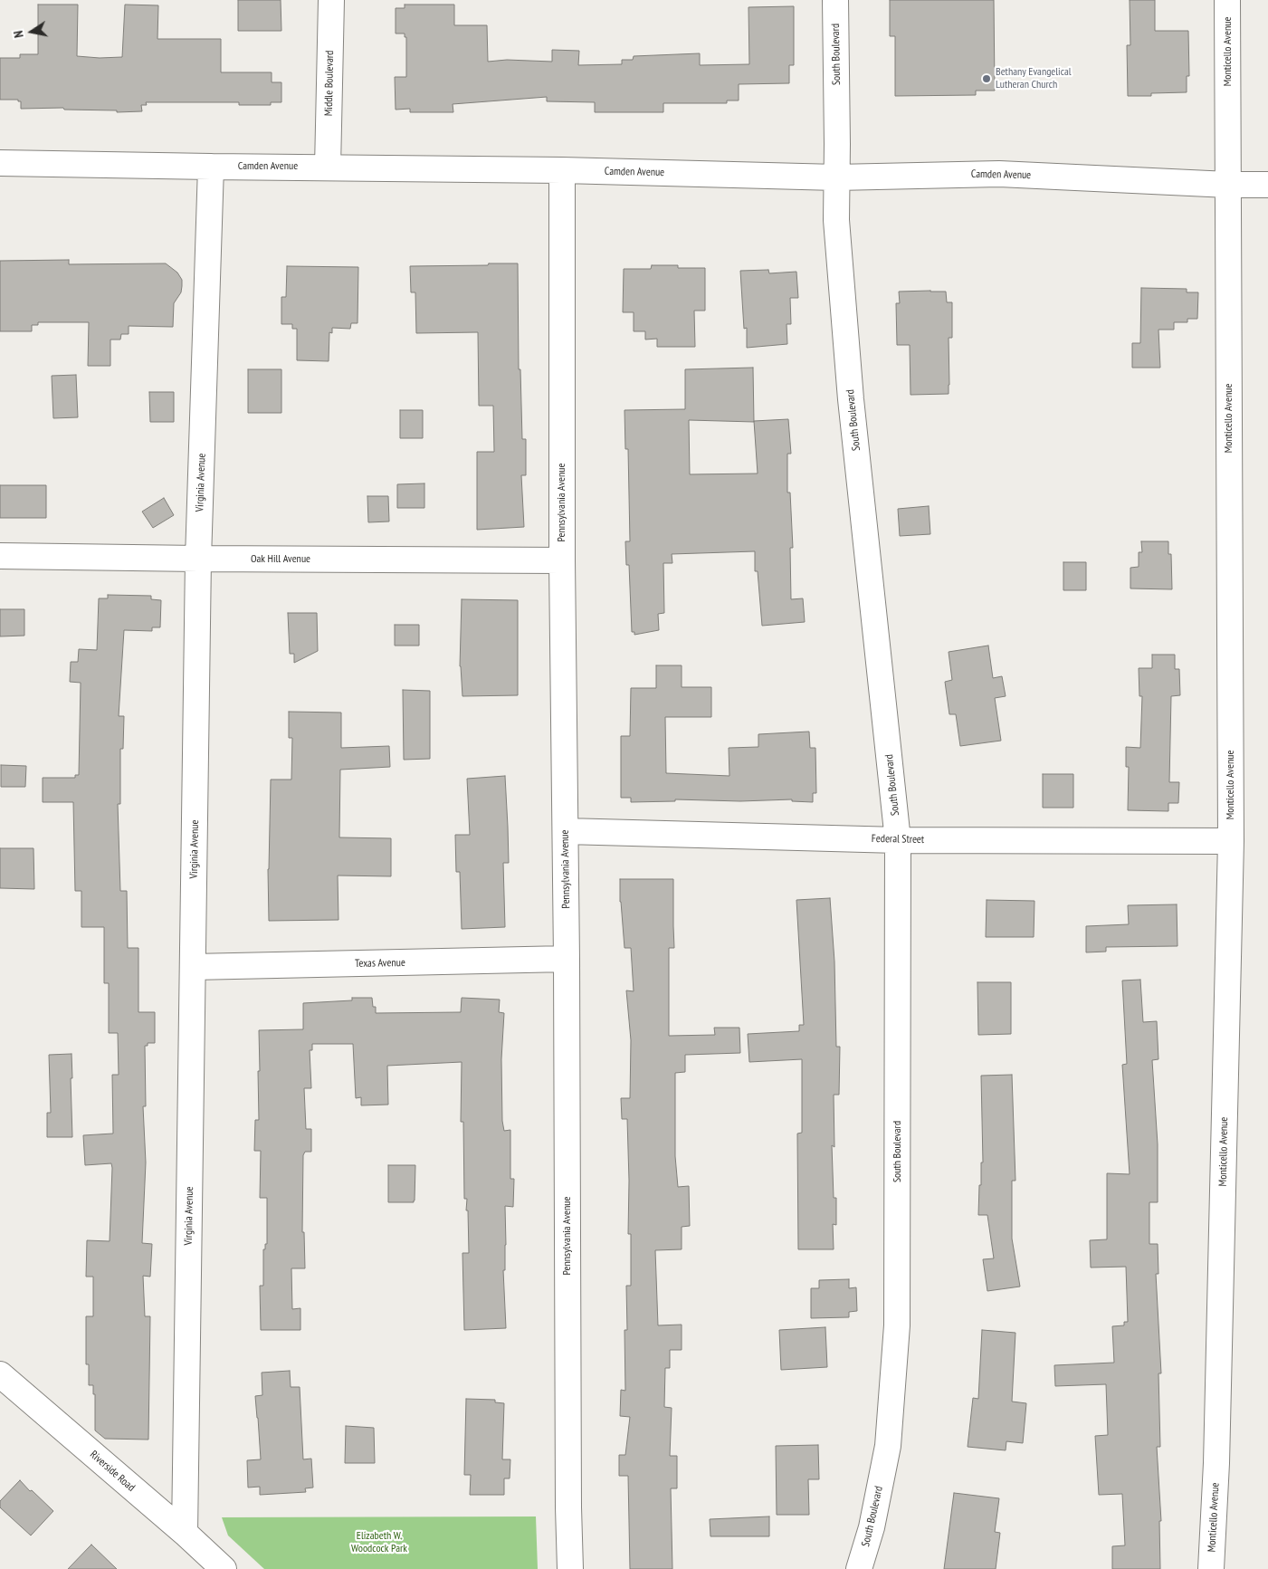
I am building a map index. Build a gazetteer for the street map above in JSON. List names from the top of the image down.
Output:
{
  "streets": {
    "street": [
      "Monticello Avenue",
      "South Boulevard",
      "Middle Boulevard",
      "Camden Avenue",
      "Virginia Avenue",
      "Pennsylvania Avenue",
      "Oak Hill Avenue",
      "Federal Street",
      "Texas Avenue",
      "Riverside Road"
    ]
  },
  "crossings": [
    ["Monticello Avenue", "Camden Avenue"],
    ["Monticello Avenue", "Federal Street"],
    ["South Boulevard", "Camden Avenue"],
    ["South Boulevard", "Federal Street"],
    ["Middle Boulevard", "Camden Avenue"],
    ["Camden Avenue", "Virginia Avenue"],
    ["Camden Avenue", "Pennsylvania Avenue"],
    ["Virginia Avenue", "Oak Hill Avenue"],
    ["Virginia Avenue", "Texas Avenue"],
    ["Virginia Avenue", "Riverside Road"],
    ["Pennsylvania Avenue", "Oak Hill Avenue"],
    ["Pennsylvania Avenue", "Federal Street"],
    ["Pennsylvania Avenue", "Texas Avenue"]
  ],
  "parks": ["Elizabeth W. Woodcock Park"],
  "places": ["Bethany Evangelical Lutheran Church"],
  "north": "left"
}
